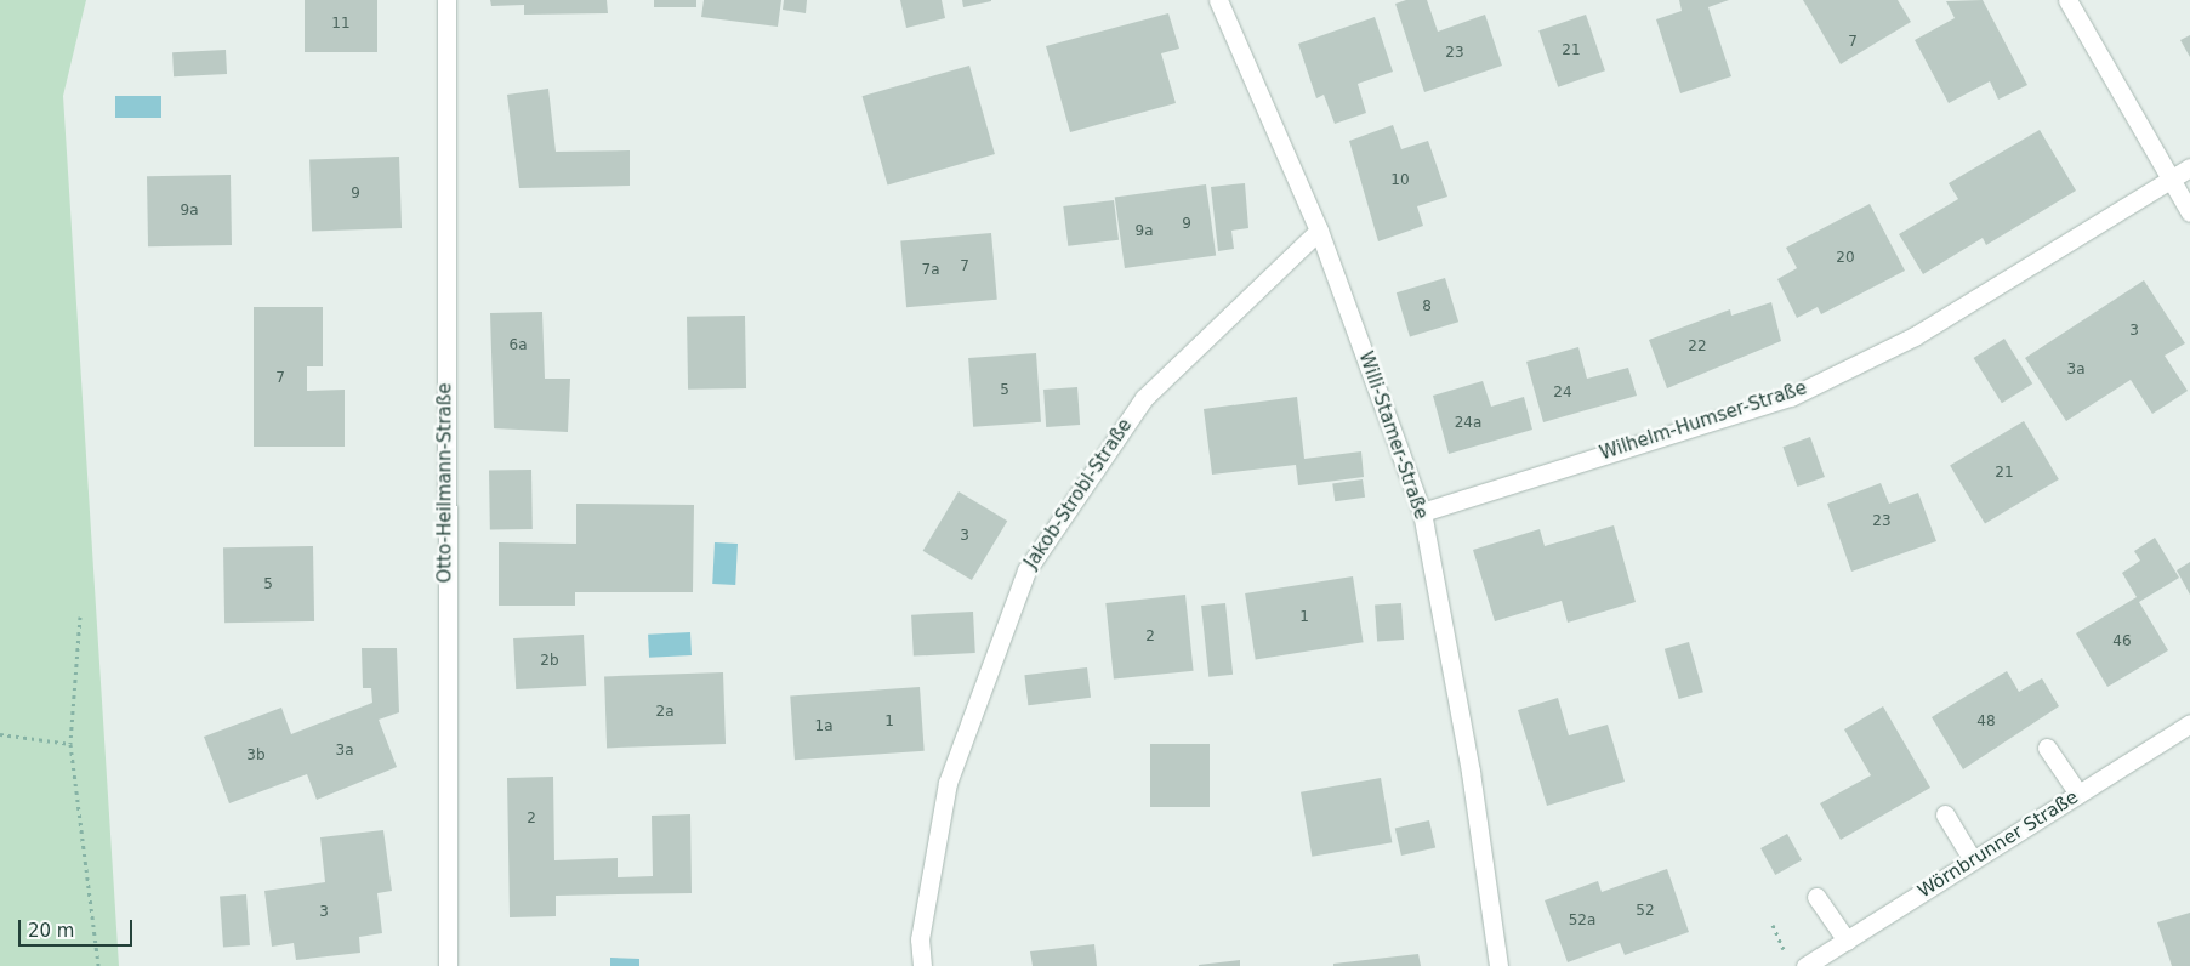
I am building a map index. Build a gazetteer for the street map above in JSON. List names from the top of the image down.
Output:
{
  "streets": {
    "street": [
      "Wilhelm-Humser-Straße",
      "Willi-Stamer-Straße",
      "Otto-Heilmann-Straße",
      "Jakob-Strobl-Straße",
      "Wörnbrunner Straße"
    ]
  },
  "crossings": [
    ["Wilhelm-Humser-Straße", "Willi-Stamer-Straße"],
    ["Willi-Stamer-Straße", "Jakob-Strobl-Straße"]
  ],
  "house_numbers": [
    "11",
    "7",
    "21",
    "23",
    "10",
    "9",
    "9a",
    "9",
    "9a",
    "20",
    "7",
    "7a",
    "8",
    "3",
    "6a",
    "22",
    "3a",
    "7",
    "5",
    "24",
    "24a",
    "21",
    "23",
    "3",
    "5",
    "1",
    "2",
    "46",
    "2b",
    "2a",
    "1",
    "48",
    "1a",
    "3a",
    "3b",
    "2",
    "52",
    "3",
    "52a"
  ],
  "scale_bar": "20 m"
}
